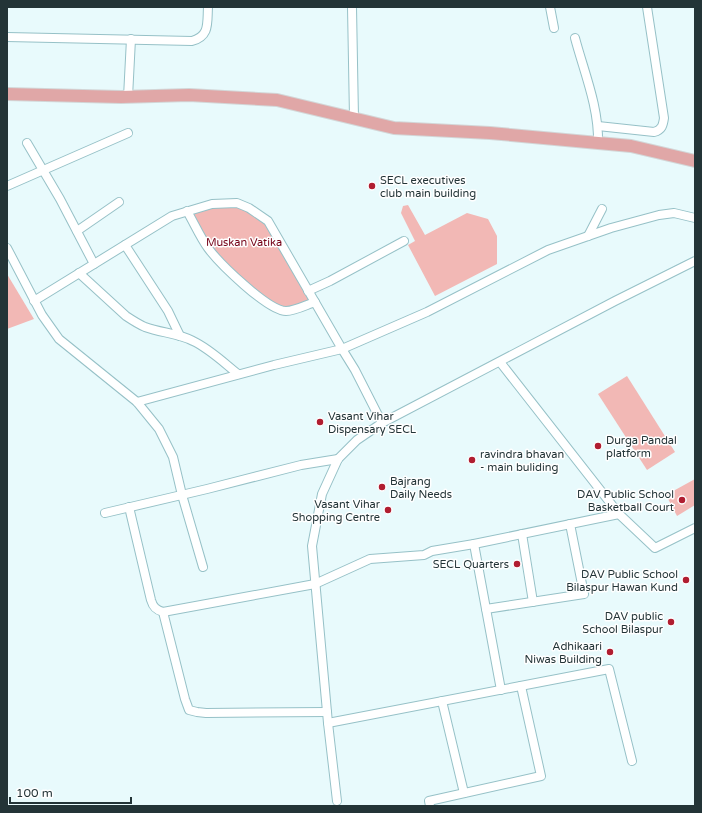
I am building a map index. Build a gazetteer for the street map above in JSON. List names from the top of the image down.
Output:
{
  "parks": ["Muskan Vatika"],
  "places": [
    "SECL executives club main building",
    "Vasant Vihar Dispensary SECL",
    "Durga Pandal platform",
    "ravindra bhavan - main buliding",
    "Bajrang Daily Needs",
    "DAV Public School Basketball Court",
    "Vasant Vihar Shopping Centre",
    "SECL Quarters",
    "DAV Public School Bilaspur Hawan Kund",
    "DAV public School Bilaspur",
    "Adhikaari Niwas Building"
  ],
  "scale_bar": "100 m"
}
